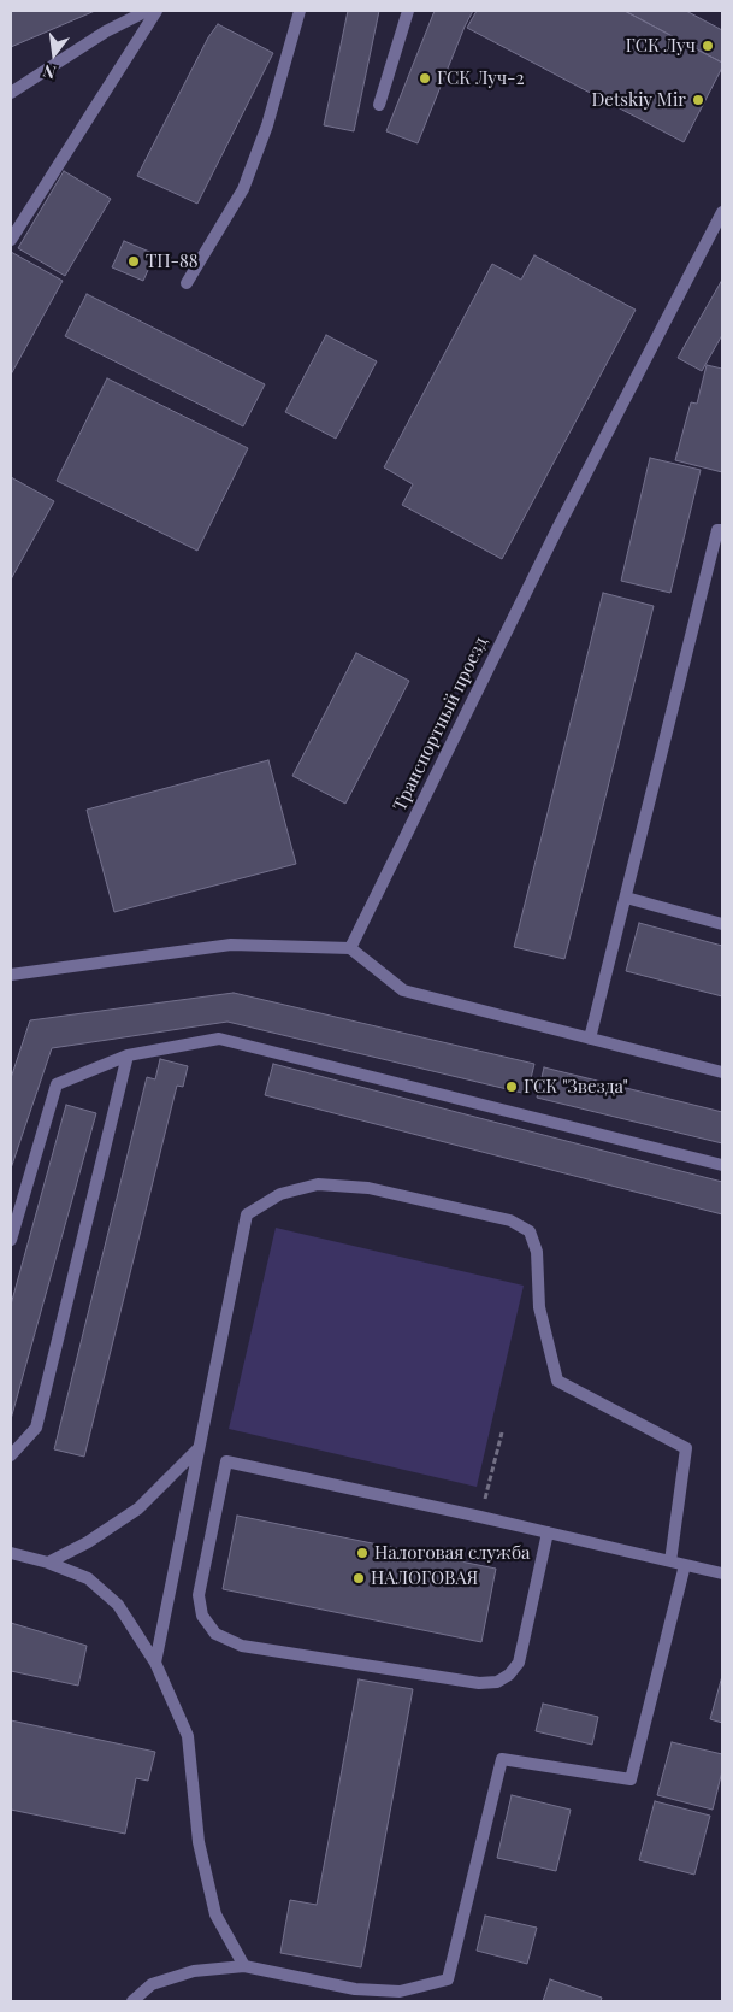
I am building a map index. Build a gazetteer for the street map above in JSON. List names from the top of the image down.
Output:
{
  "streets": {
    "street": ["Транспортный проезд"]
  },
  "places": [
    "ГСК Луч",
    "ГСК Луч-2",
    "Detskiy Mir",
    "ТП-88",
    "ГСК \"Звезда\"",
    "Налоговая служба",
    "НАЛОГОВАЯ"
  ],
  "north": "bottom"
}
